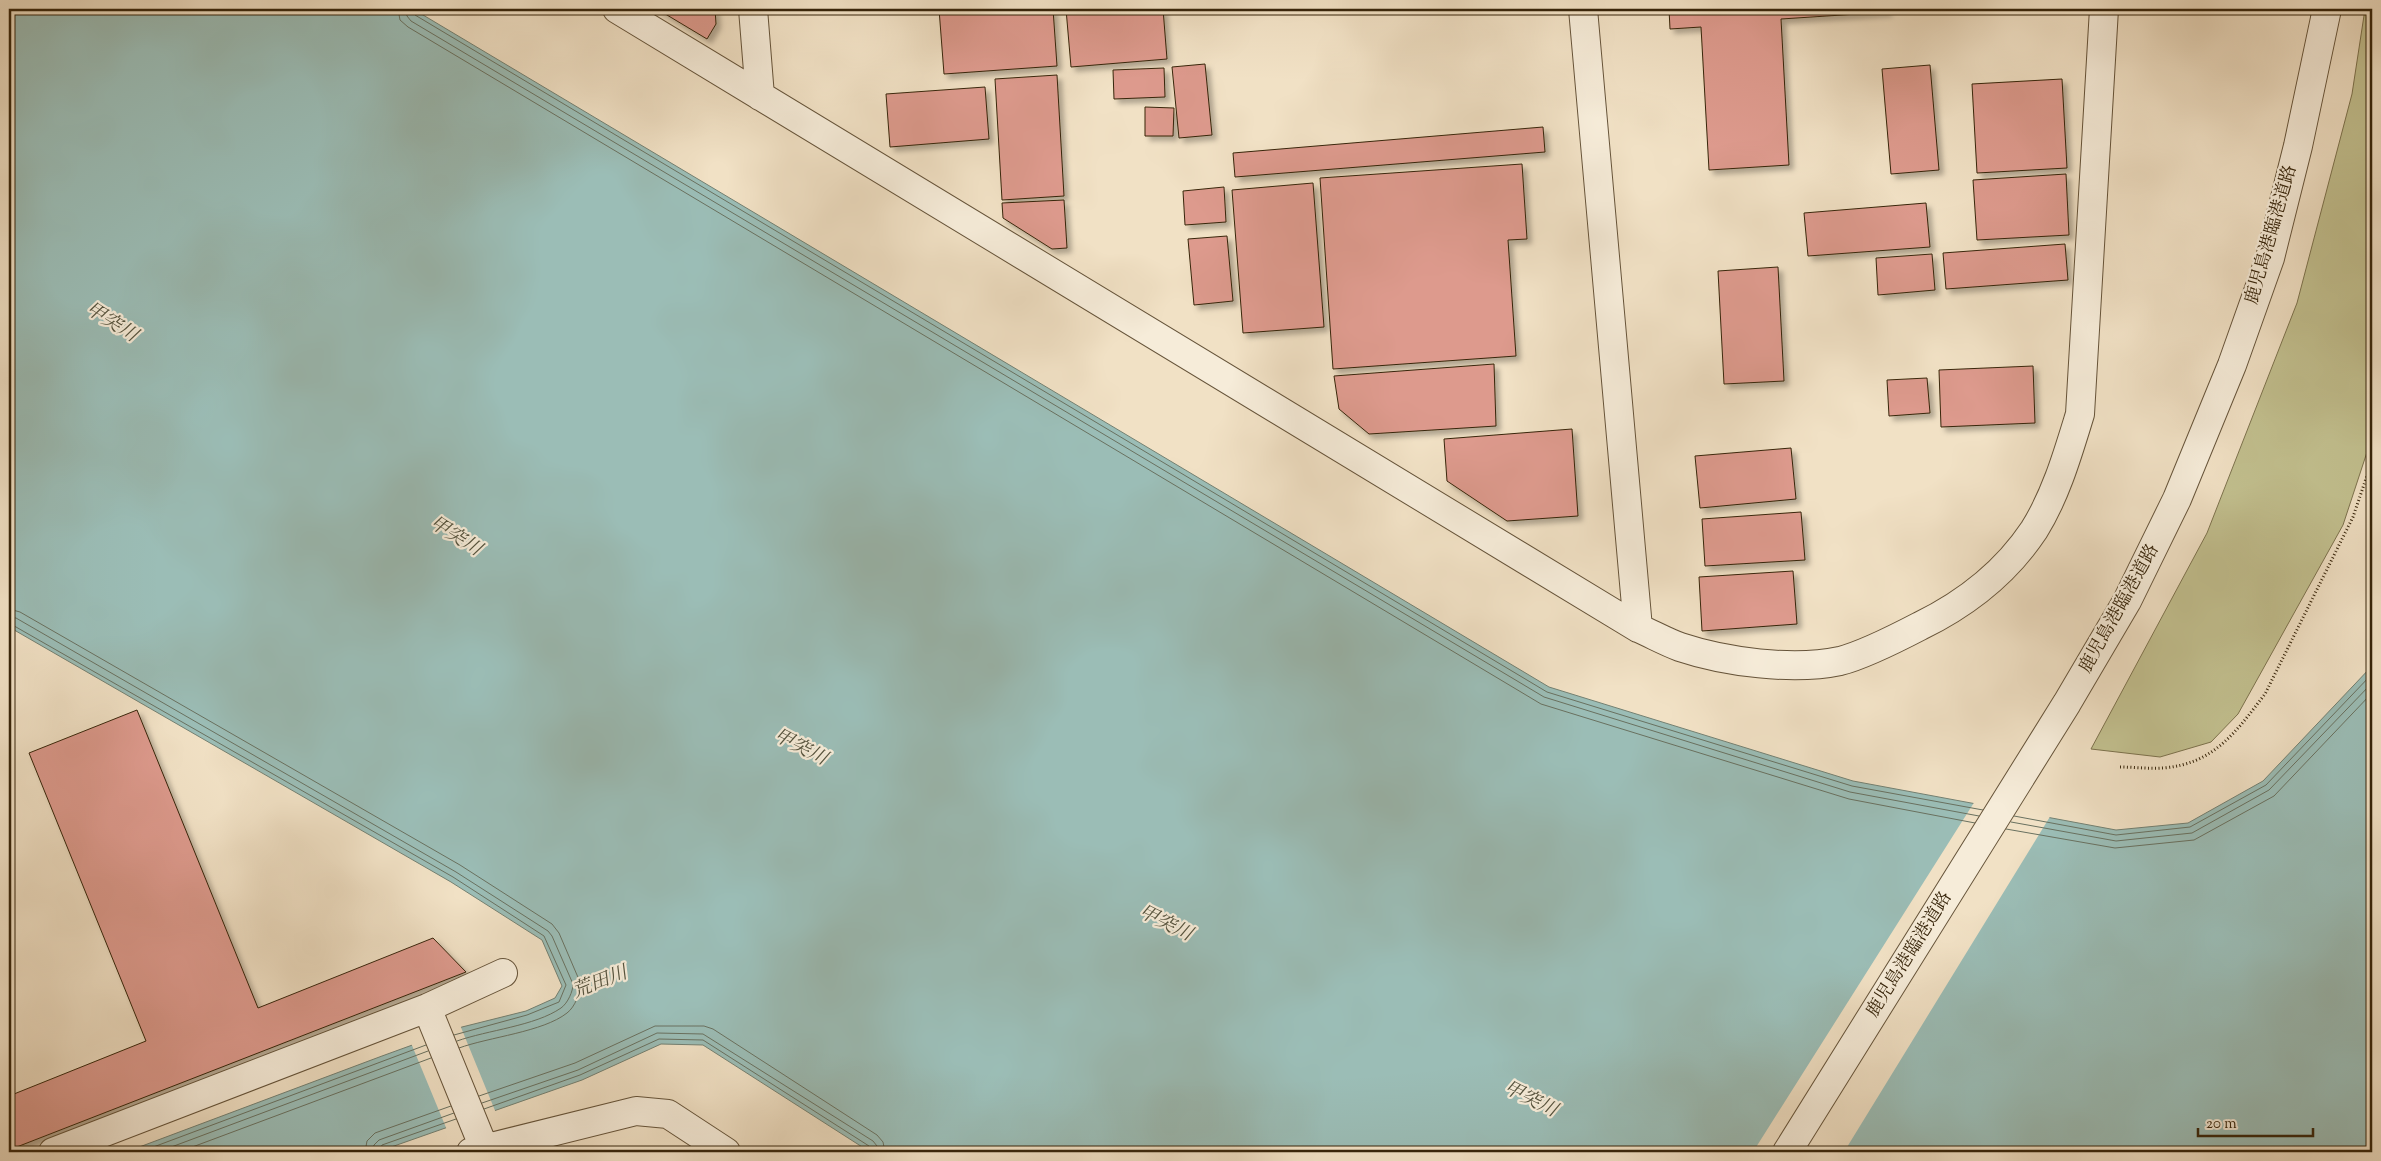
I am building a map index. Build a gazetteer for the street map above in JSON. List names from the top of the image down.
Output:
{
  "streets": {
    "street": ["鹿児島港臨港道路"]
  },
  "water": ["甲突川", "荒田川"],
  "scale_bar": "20 m"
}
